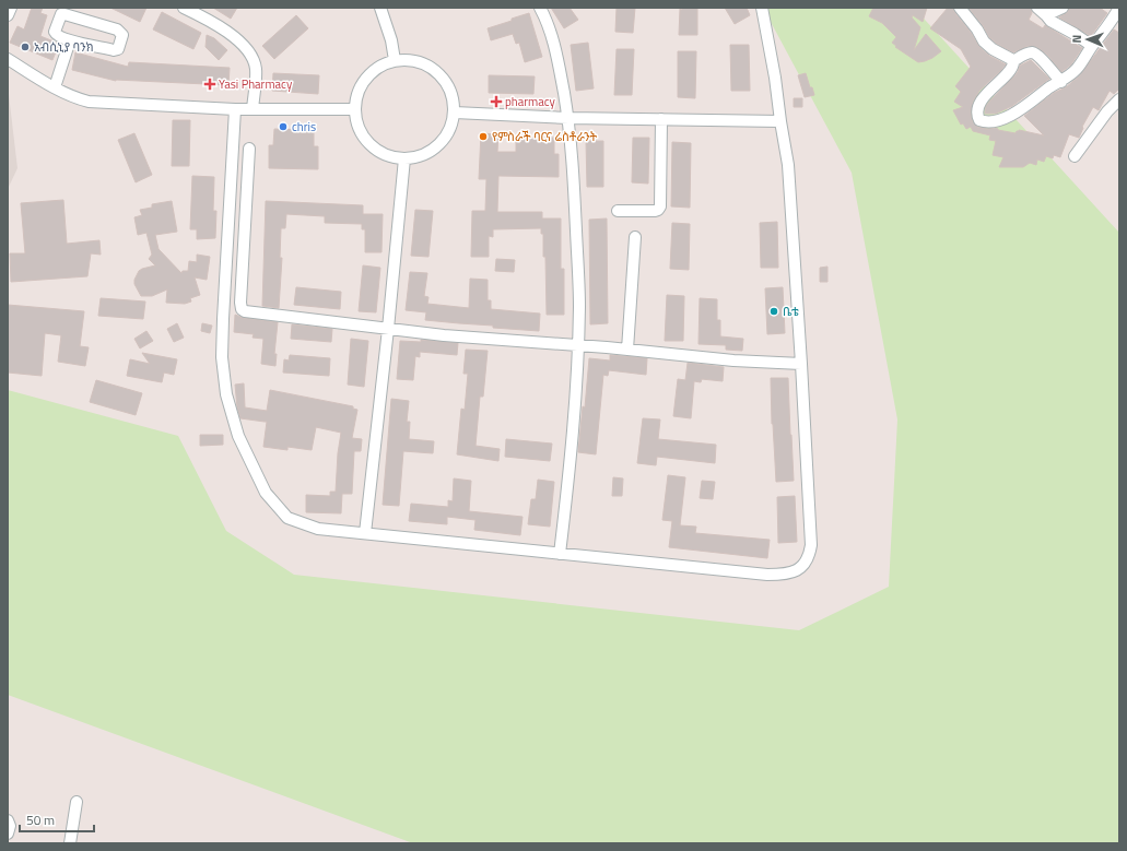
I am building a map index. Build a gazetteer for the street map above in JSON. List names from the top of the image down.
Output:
{
  "places": {
    "other": [
      "አብሲኒያ ባንክ",
      "chris",
      "የምስራች ባርና ሬስቶራንት",
      "ቤቴ"
    ],
    "health": ["Yasi Pharmacy", "pharmacy"]
  },
  "scale_bar": "50 m",
  "north": "left"
}
